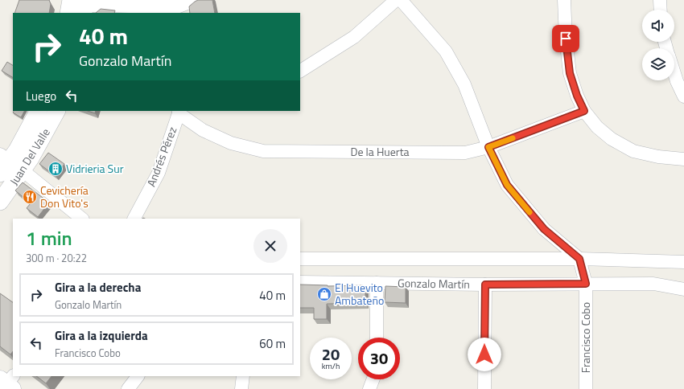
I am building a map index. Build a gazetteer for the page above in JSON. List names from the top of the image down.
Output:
{
  "streets": {
    "street": [
      "De la Huerta",
      "Juan Del Valle",
      "Andrés Pérez",
      "Gonzalo Martín",
      "Francisco Cobo"
    ]
  },
  "crossings": [
    ["De la Huerta", "Andrés Pérez"],
    ["Gonzalo Martín", "Francisco Cobo"]
  ],
  "places": {
    "building": ["Vidrieria Sur"],
    "restaurant": ["Cevichería Don Vito's"],
    "shop": ["El Huevito Ambateño"]
  },
  "page": {
    "turn": ["40 m", "Gonzalo Martín"],
    "then": "Luego",
    "heading": ["1 min", "300 m · 20:22"],
    "list": [
      {
        "name": "Gira a la derecha",
        "note": "Gonzalo Martín",
        "value": "40 m"
      },
      {
        "name": "Gira a la izquierda",
        "note": "Francisco Cobo",
        "value": "60 m"
      }
    ],
    "speed": "20 km/h",
    "limit": "30"
  }
}
